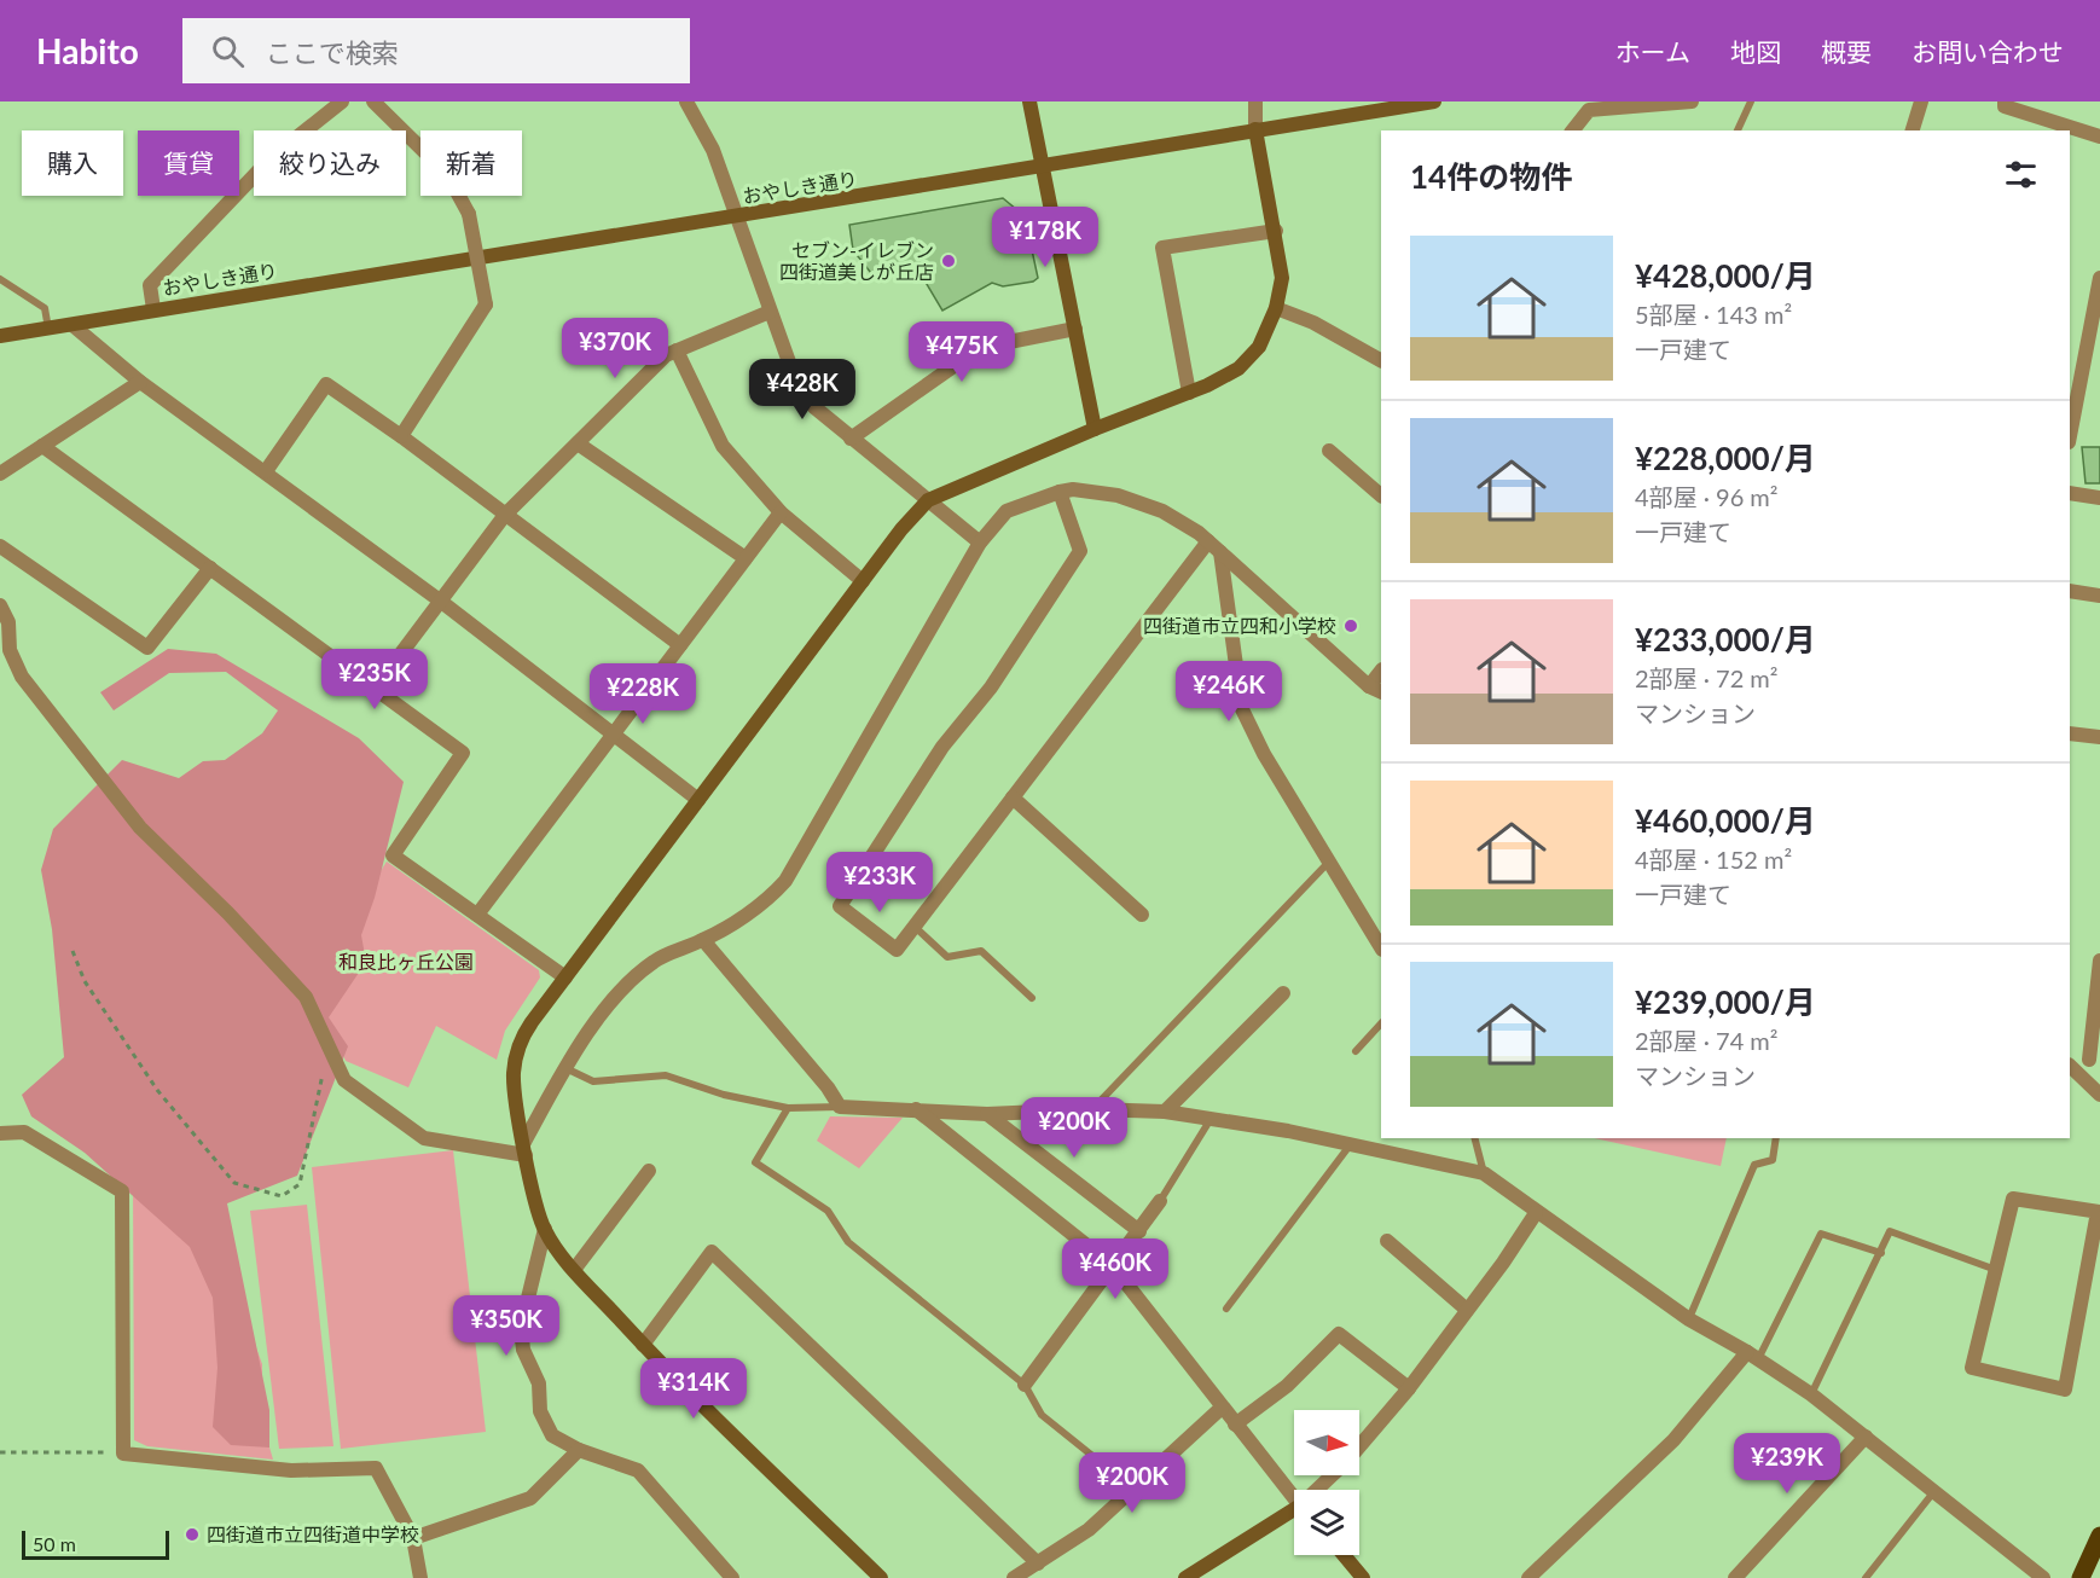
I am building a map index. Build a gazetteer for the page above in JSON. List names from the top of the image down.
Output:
{
  "streets": {
    "street": ["おやしき通り"]
  },
  "parks": ["和良比ヶ丘公園"],
  "places": ["セブン-イレブン 四街道美しが丘店", "四街道市立四和小学校", "四街道市立四街道中学校"],
  "scale_bar": "50 m",
  "north": "right",
  "page": {
    "header": "Habito",
    "search": "ここで検索",
    "nav": [
      "ホーム",
      "地図",
      "概要",
      "お問い合わせ"
    ],
    "chip": [
      "購入",
      "賃貸",
      "絞り込み",
      "新着"
    ],
    "heading": "14件の物件",
    "price": [
      "¥178K",
      "¥370K",
      "¥475K",
      "¥428K",
      "¥235K",
      "¥246K",
      "¥228K",
      "¥233K",
      "¥200K",
      "¥460K",
      "¥350K",
      "¥314K",
      "¥239K",
      "¥200K"
    ],
    "list": [
      {
        "name": "¥428,000/月",
        "note": "5部屋 · 143 m² · 一戸建て"
      },
      {
        "name": "¥228,000/月",
        "note": "4部屋 · 96 m² · 一戸建て"
      },
      {
        "name": "¥233,000/月",
        "note": "2部屋 · 72 m² · マンション"
      },
      {
        "name": "¥460,000/月",
        "note": "4部屋 · 152 m² · 一戸建て"
      },
      {
        "name": "¥239,000/月",
        "note": "2部屋 · 74 m² · マンション"
      }
    ],
    "scale": "50 m"
  }
}
